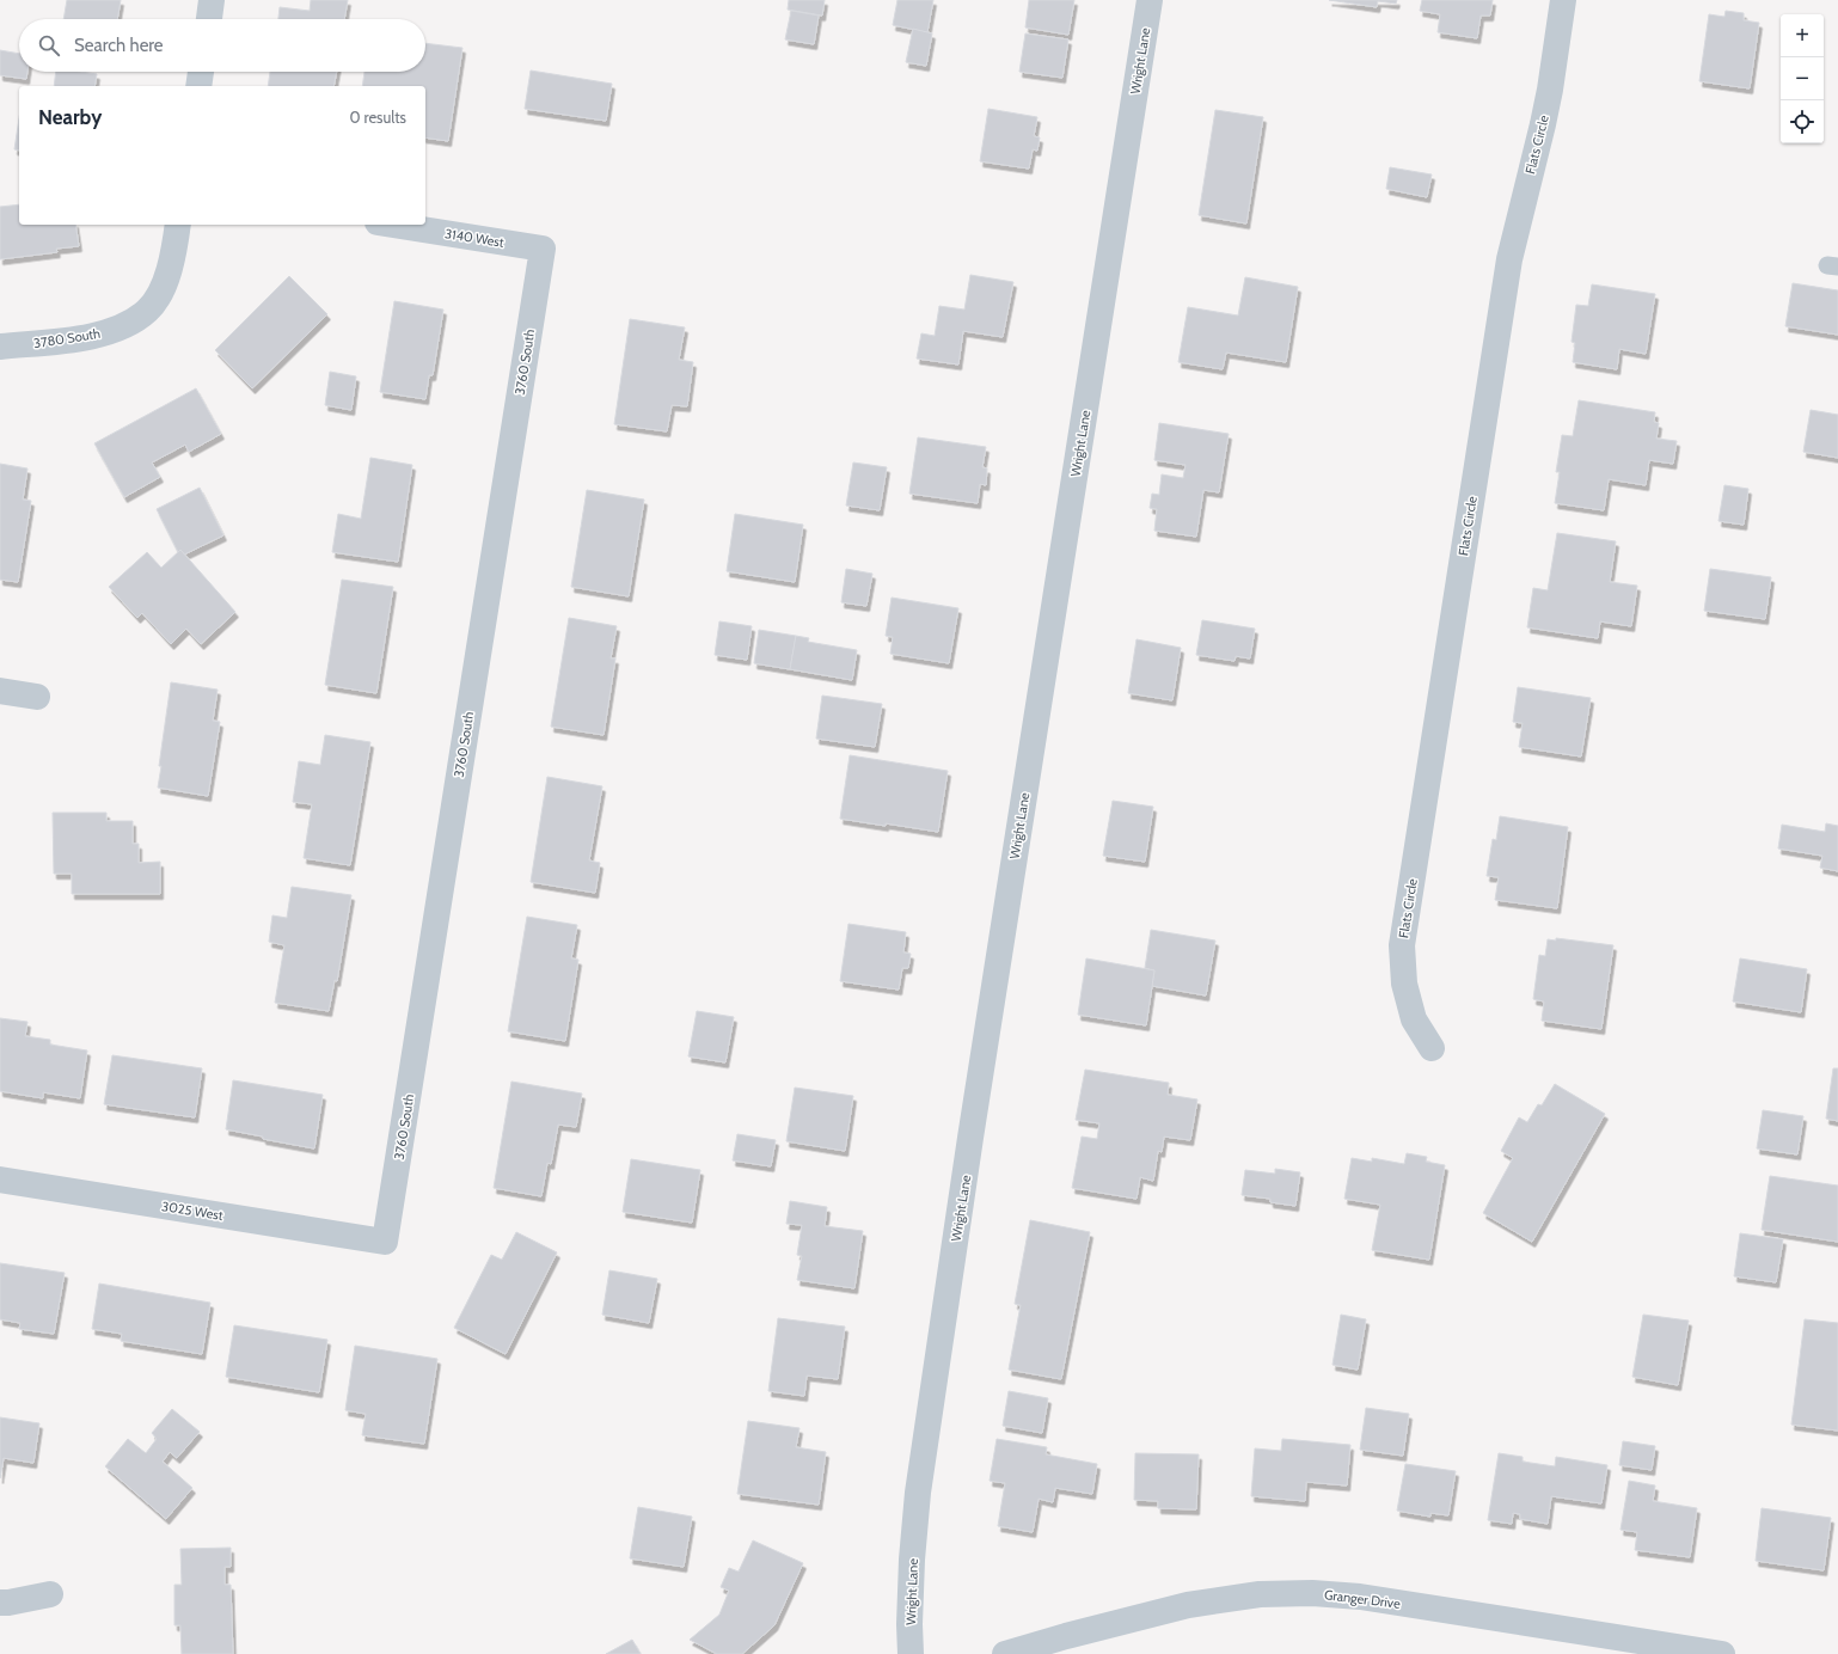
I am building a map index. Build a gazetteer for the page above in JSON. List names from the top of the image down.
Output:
{
  "streets": {
    "street": [
      "Wright Lane",
      "Flats Circle",
      "3140 West",
      "3780 South",
      "3760 South",
      "3025 West",
      "Granger Drive"
    ]
  },
  "crossings": [
    ["3140 West", "3760 South"],
    ["3760 South", "3025 West"]
  ],
  "page": {
    "map_buttons": ["+", "−"],
    "search": "Search here",
    "heading": ["Nearby", "0 results"]
  }
}
